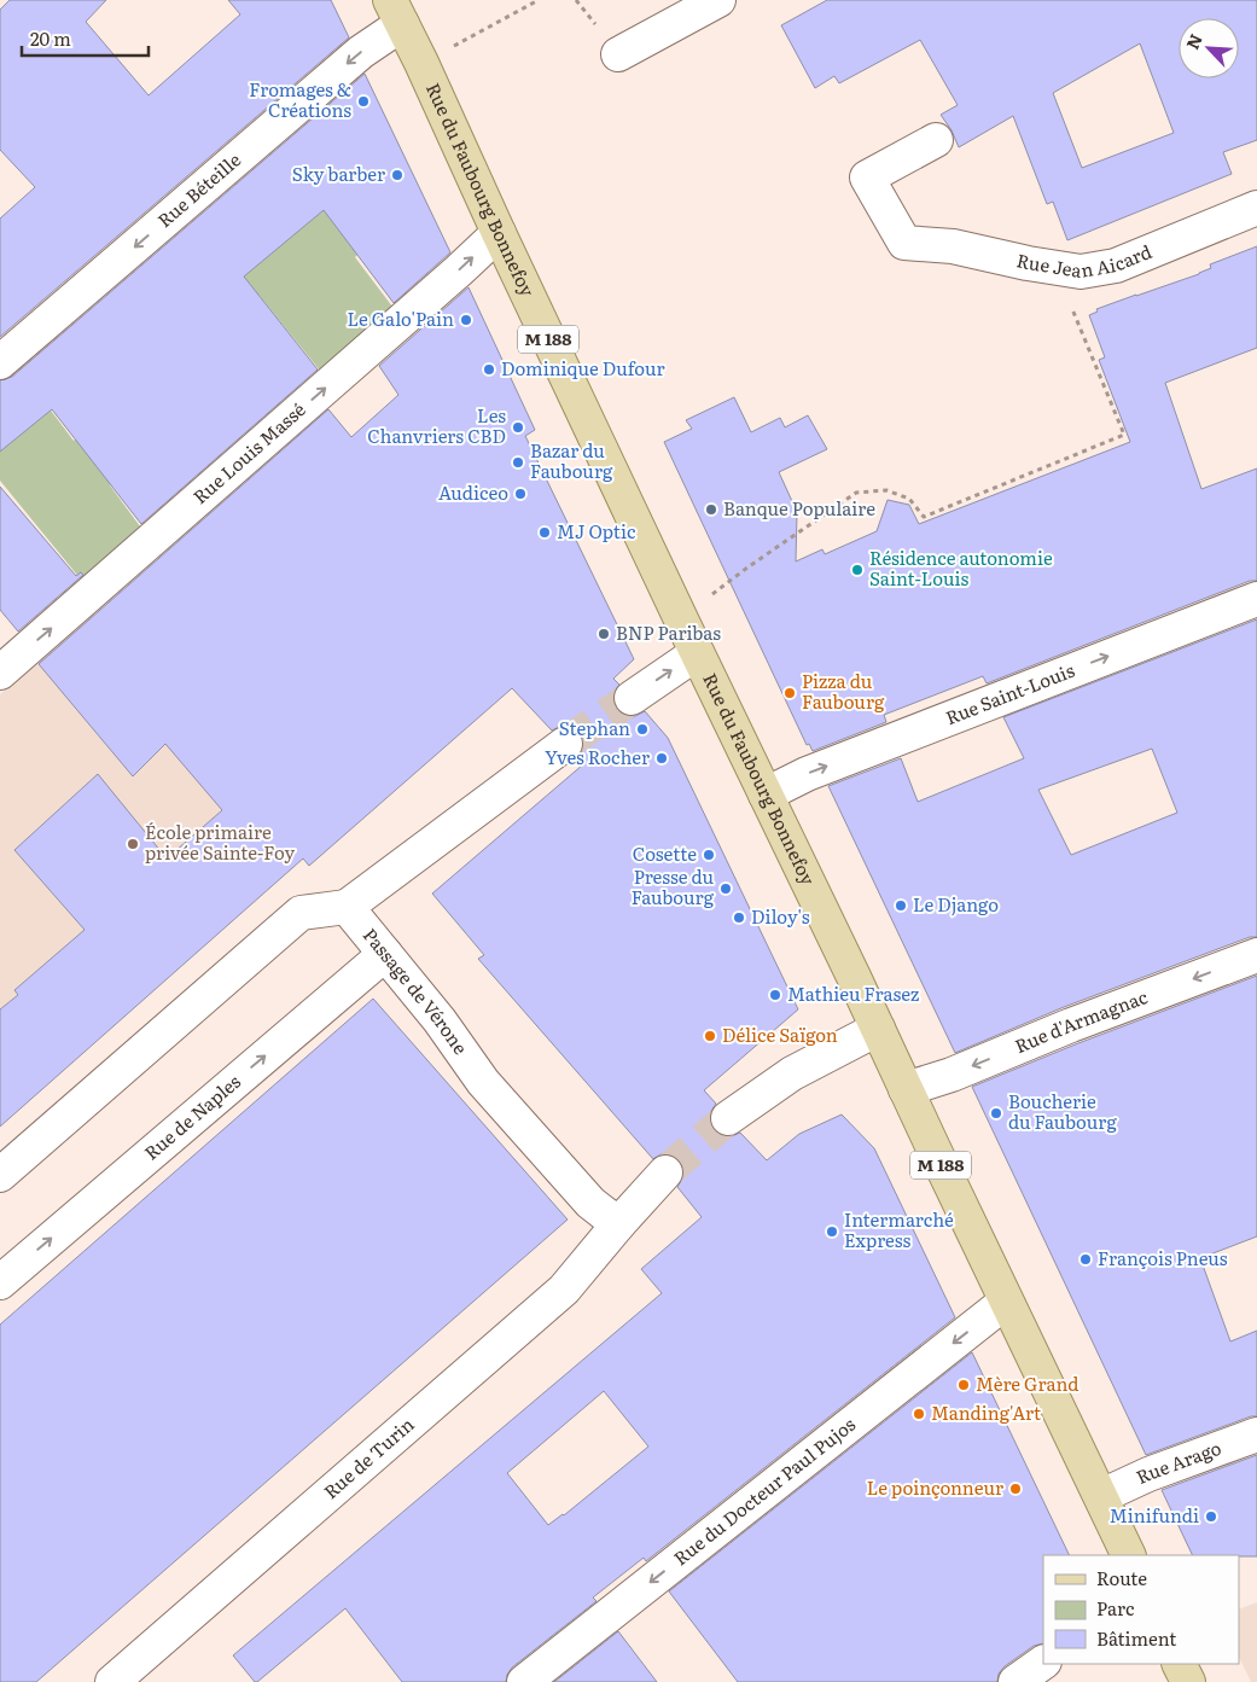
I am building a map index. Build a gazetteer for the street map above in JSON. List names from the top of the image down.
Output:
{
  "streets": {
    "main road": ["Rue du Faubourg Bonnefoy", "M 188"],
    "street": [
      "Rue Béteille",
      "Rue Jean Aicard",
      "Rue Louis Massé",
      "Rue Saint-Louis",
      "Passage de Vérone",
      "Rue d'Armagnac",
      "Rue de Naples",
      "Rue de Turin",
      "Rue Arago",
      "Rue du Docteur Paul Pujos"
    ]
  },
  "crossings": [
    ["Rue du Faubourg Bonnefoy", "Rue Béteille"],
    ["Rue du Faubourg Bonnefoy", "Rue Louis Massé"],
    ["Rue du Faubourg Bonnefoy", "Rue Saint-Louis"],
    ["Rue du Faubourg Bonnefoy", "Rue d'Armagnac"],
    ["Rue du Faubourg Bonnefoy", "Rue Arago"],
    ["Rue du Faubourg Bonnefoy", "Rue du Docteur Paul Pujos"],
    ["Passage de Vérone", "Rue de Naples"],
    ["Passage de Vérone", "Rue de Turin"]
  ],
  "one_way": [
    "Rue Béteille",
    "Rue Louis Massé",
    "Rue Saint-Louis",
    "Rue d'Armagnac",
    "Rue du Docteur Paul Pujos"
  ],
  "places": [
    "Fromages & Créations",
    "Sky barber",
    "Le Galo'Pain",
    "Dominique Dufour",
    "Les Chanvriers CBD",
    "Bazar du Faubourg",
    "Audiceo",
    "Banque Populaire",
    "MJ Optic",
    "Résidence autonomie Saint-Louis",
    "BNP Paribas",
    "Pizza du Faubourg",
    "Stephan",
    "Yves Rocher",
    "École primaire privée Sainte-Foy",
    "Cosette",
    "Presse du Faubourg",
    "Le Django",
    "Diloy's",
    "Mathieu Frasez",
    "Délice Saïgon",
    "Boucherie du Faubourg",
    "Intermarché Express",
    "François Pneus",
    "Mère Grand",
    "Manding'Art",
    "Le poinçonneur",
    "Minifundi"
  ],
  "legend": ["Route", "Parc", "Bâtiment"],
  "scale_bar": "20 m",
  "north": "top left"
}
